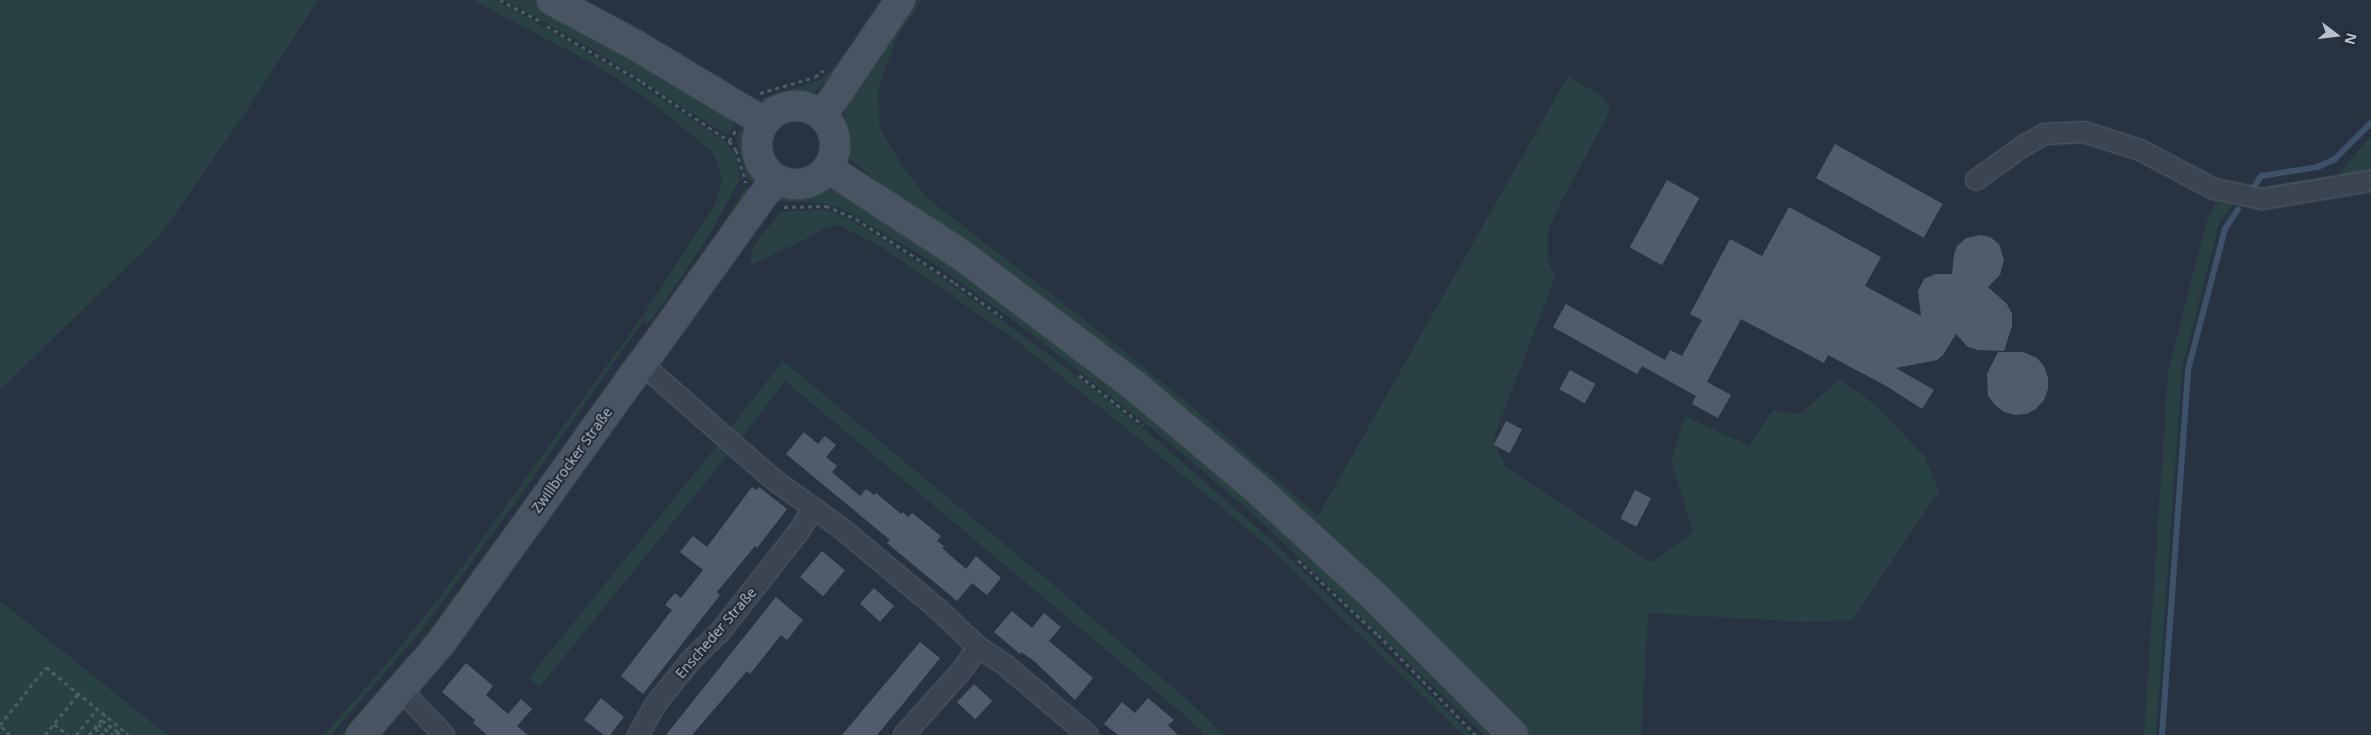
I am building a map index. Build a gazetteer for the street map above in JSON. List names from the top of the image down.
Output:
{
  "streets": {
    "main road": ["Zwillbrocker Straße"],
    "street": ["Enscheder Straße"]
  },
  "north": "right"
}
